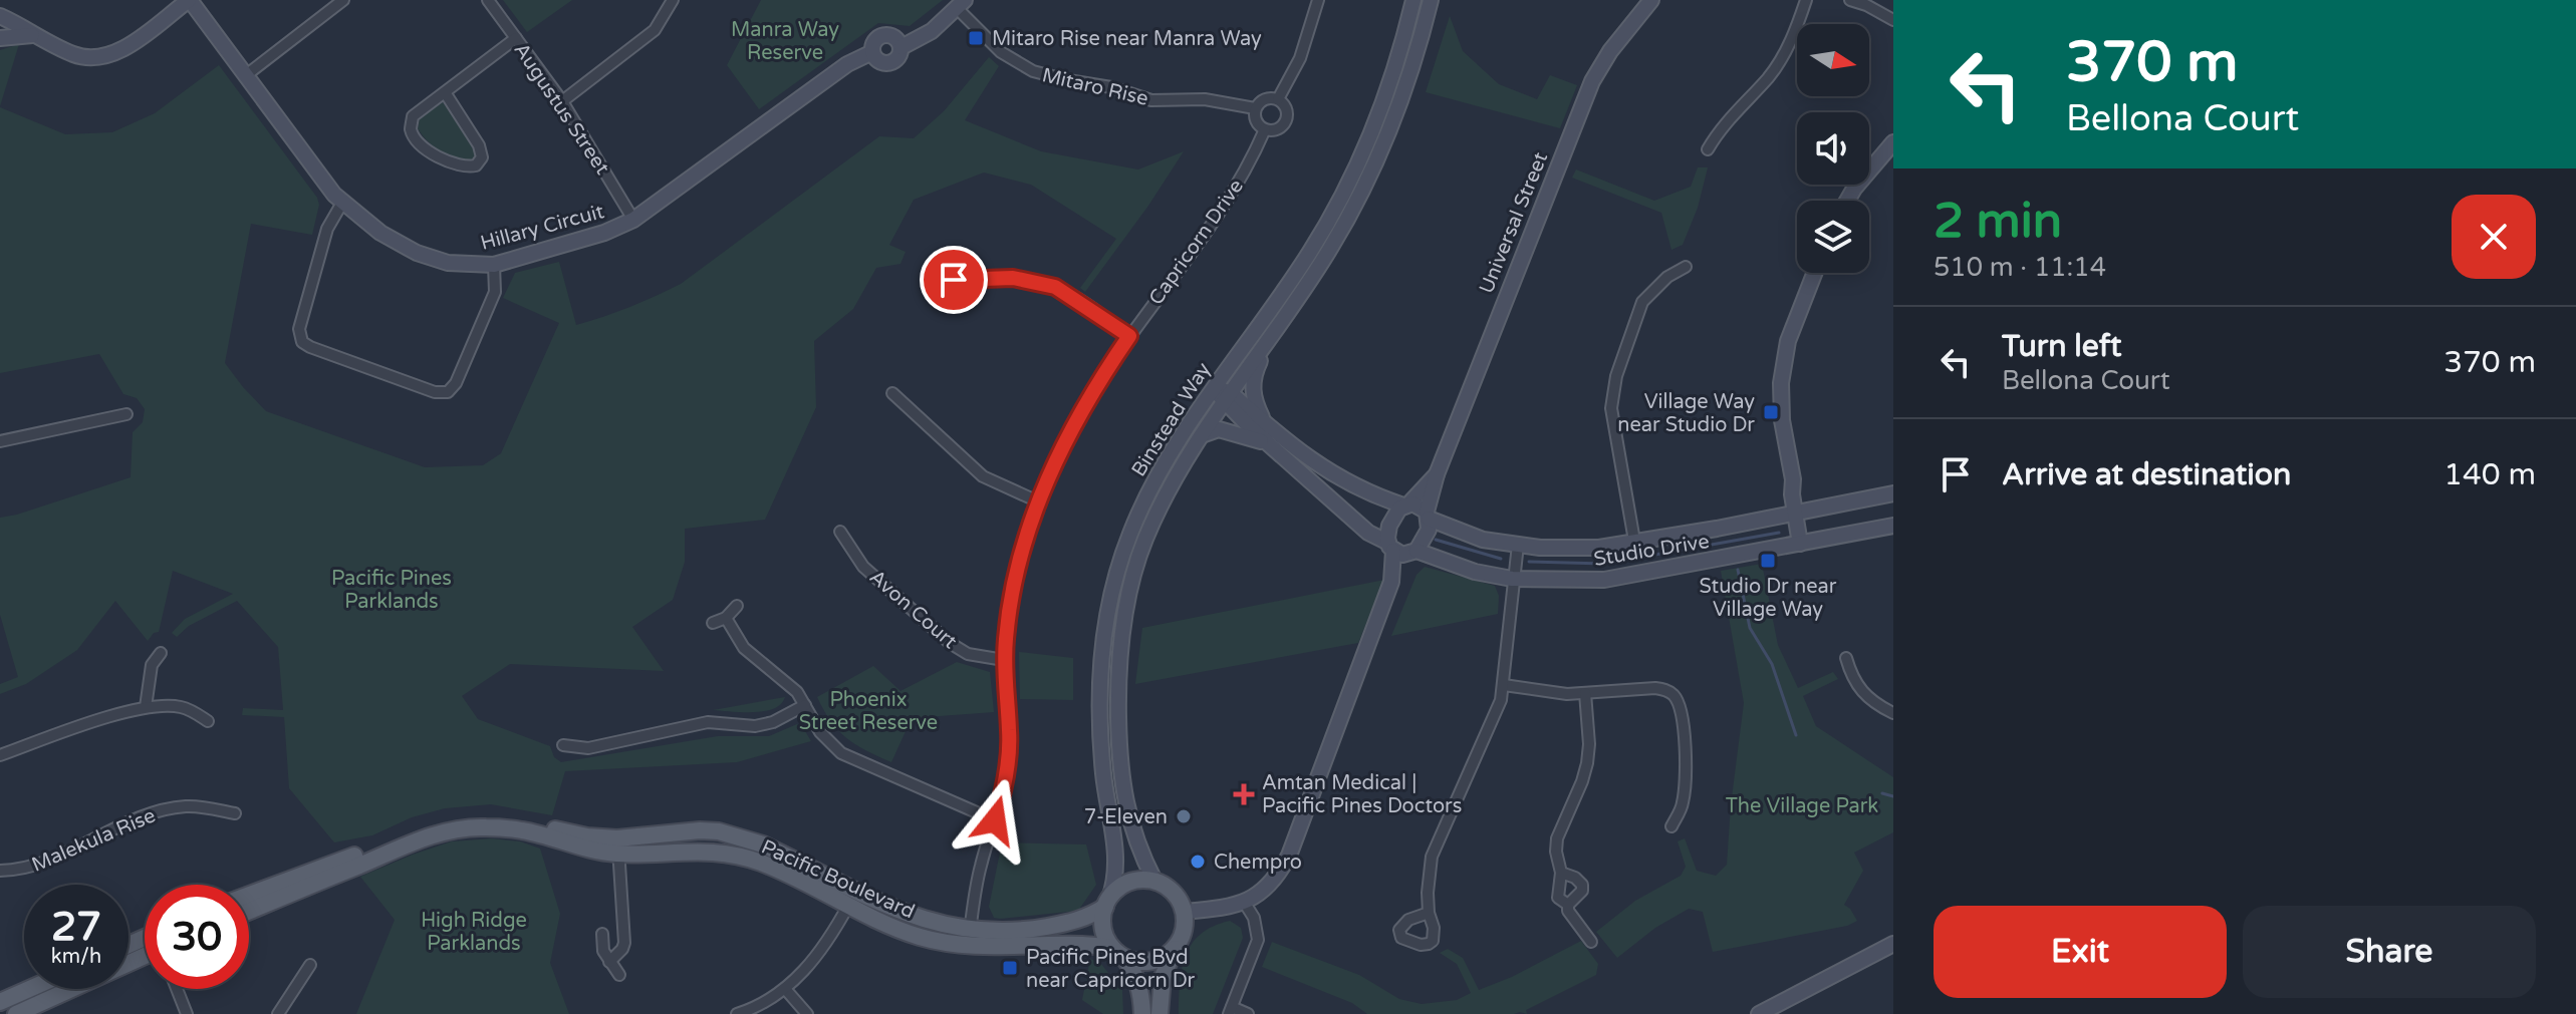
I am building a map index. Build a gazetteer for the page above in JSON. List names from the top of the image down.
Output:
{
  "streets": {
    "main road": ["Pacific Boulevard"],
    "street": [
      "Mitaro Rise",
      "Augustus Street",
      "Universal Street",
      "Hillary Circuit",
      "Capricorn Drive",
      "Binstead Way",
      "Studio Drive",
      "Avon Court",
      "Malekula Rise"
    ]
  },
  "crossings": [
    ["Mitaro Rise", "Hillary Circuit"],
    ["Mitaro Rise", "Capricorn Drive"],
    ["Augustus Street", "Hillary Circuit"],
    ["Universal Street", "Studio Drive"],
    ["Capricorn Drive", "Avon Court"],
    ["Capricorn Drive", "Pacific Boulevard"],
    ["Binstead Way", "Pacific Boulevard"]
  ],
  "parks": [
    "Manra Way Reserve",
    "Pacific Pines Parklands",
    "Phoenix Street Reserve",
    "The Village Park",
    "High Ridge Parklands"
  ],
  "places": {
    "transit": [
      "Mitaro Rise near Manra Way",
      "Village Way near Studio Dr",
      "Studio Dr near Village Way",
      "Pacific Pines Bvd near Capricorn Dr"
    ],
    "health": ["Amtan Medical | Pacific Pines Doctors"],
    "other": ["7-Eleven", "Chempro"]
  },
  "north": "right",
  "page": {
    "turn": ["370 m", "Bellona Court"],
    "heading": ["2 min", "510 m · 11:14"],
    "list": [
      {
        "name": "Turn left",
        "note": "Bellona Court",
        "value": "370 m"
      },
      {
        "name": "Arrive at destination",
        "value": "140 m"
      }
    ],
    "speed": "27 km/h",
    "limit": "30",
    "buttons": ["Exit", "Share"]
  }
}
